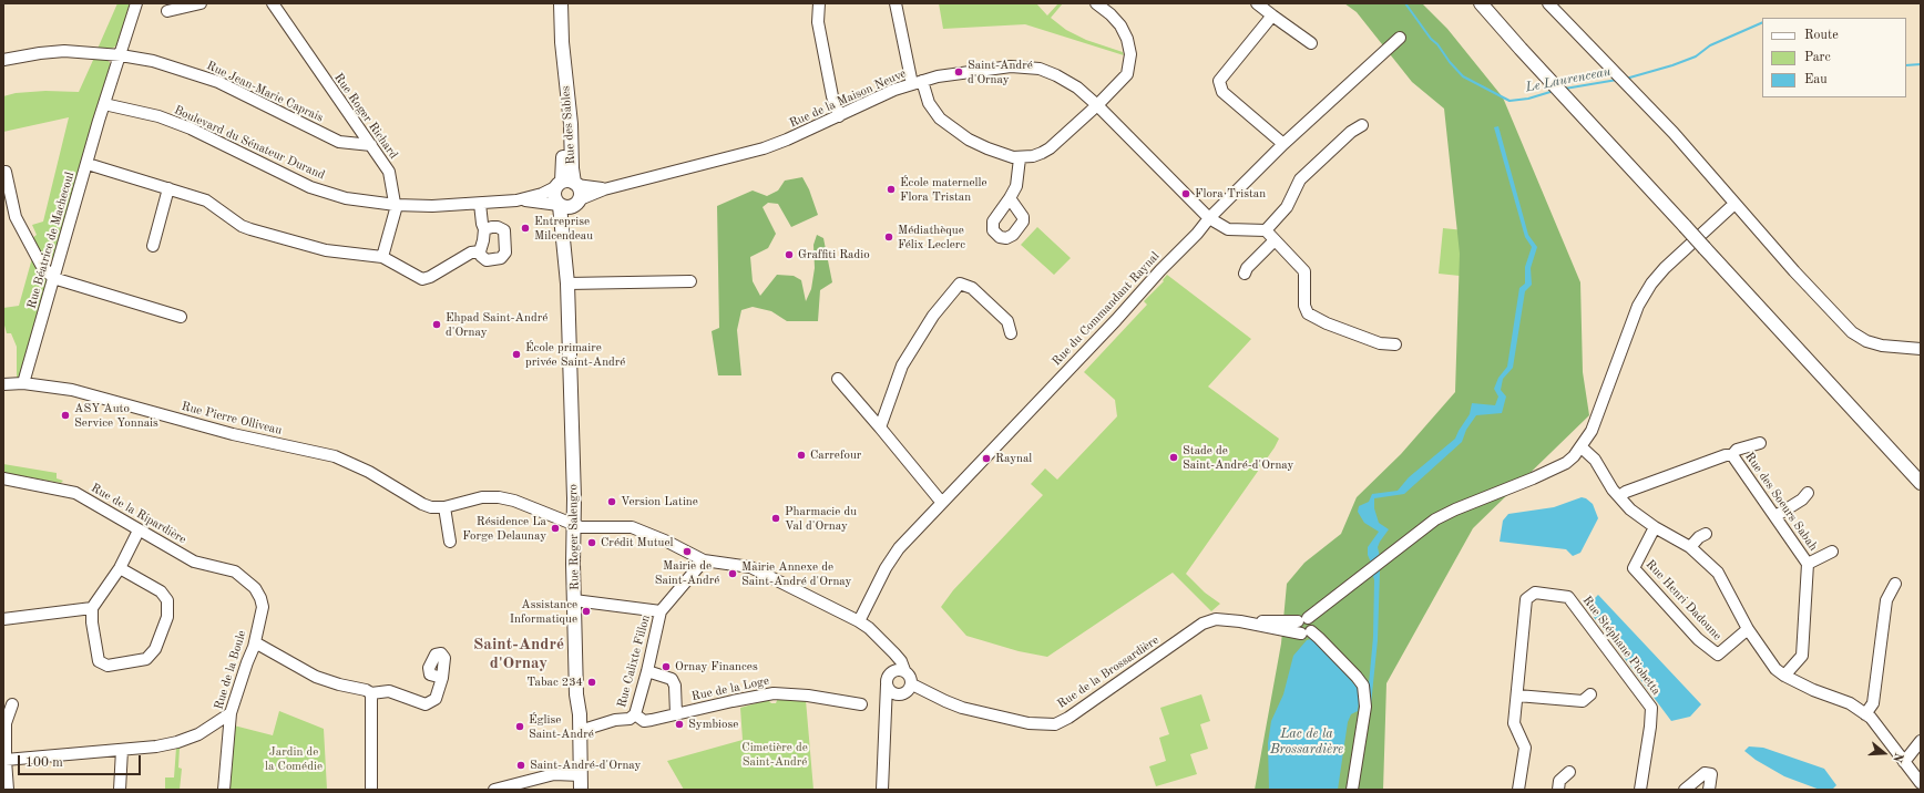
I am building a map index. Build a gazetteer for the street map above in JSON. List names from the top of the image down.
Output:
{
  "streets": {
    "main road": ["Rue des Sables", "Rue Roger Salengro"],
    "street": [
      "Rue Jean-Marie Caprais",
      "Rue de la Maison Neuve",
      "Rue Roger Richard",
      "Boulevard du Sénateur Durand",
      "Rue Béatrice de Machecoul",
      "Rue du Commandant Raynal",
      "Rue Pierre Olliveau",
      "Rue des Soeurs Sabah",
      "Rue de la Ripardière",
      "Rue Henri Dadoune",
      "Rue Stéphane Piobetta",
      "Rue Calixte Fillon",
      "Rue de la Boule",
      "Rue de la Brossardière",
      "Rue de la Loge"
    ]
  },
  "crossings": [
    ["Rue Jean-Marie Caprais", "Rue Roger Richard"],
    ["Rue Jean-Marie Caprais", "Rue Béatrice de Machecoul"],
    ["Rue de la Maison Neuve", "Rue des Sables"],
    ["Rue de la Maison Neuve", "Boulevard du Sénateur Durand"],
    ["Rue de la Maison Neuve", "Rue du Commandant Raynal"],
    ["Rue de la Maison Neuve", "Rue Roger Salengro"],
    ["Rue Roger Richard", "Boulevard du Sénateur Durand"],
    ["Rue des Sables", "Boulevard du Sénateur Durand"],
    ["Rue des Sables", "Rue Roger Salengro"],
    ["Boulevard du Sénateur Durand", "Rue Béatrice de Machecoul"],
    ["Boulevard du Sénateur Durand", "Rue Roger Salengro"],
    ["Rue Béatrice de Machecoul", "Rue Pierre Olliveau"],
    ["Rue du Commandant Raynal", "Rue Pierre Olliveau"],
    ["Rue Pierre Olliveau", "Rue Roger Salengro"],
    ["Rue de la Ripardière", "Rue de la Boule"],
    ["Rue Roger Salengro", "Rue Calixte Fillon"],
    ["Rue Calixte Fillon", "Rue de la Loge"]
  ],
  "districts": ["Saint-André d'Ornay"],
  "water": ["Le Laurenceau", "Lac de la Brossardière"],
  "parks": ["Cimetière de Saint-André", "Jardin de la Comédie"],
  "places": [
    "Saint-André d'Ornay",
    "École maternelle Flora Tristan",
    "Flora Tristan",
    "Entreprise Milcendeau",
    "Médiathèque Félix Leclerc",
    "Graffiti Radio",
    "Ehpad Saint-André d'Ornay",
    "École primaire privée Saint-André",
    "ASY Auto Service Yonnais",
    "Carrefour",
    "Stade de Saint-André-d'Ornay",
    "Raynal",
    "Version Latine",
    "Pharmacie du Val d'Ornay",
    "Résidence La Forge Delaunay",
    "Crédit Mutuel",
    "Mairie de Saint-André",
    "Mairie Annexe de Saint-André d'Ornay",
    "Assistance Informatique",
    "Ornay Finances",
    "Tabac 234",
    "Symbiose",
    "Église Saint-André",
    "Saint-André-d'Ornay"
  ],
  "legend": ["Route", "Parc", "Eau"],
  "scale_bar": "100 m",
  "north": "right"
}
